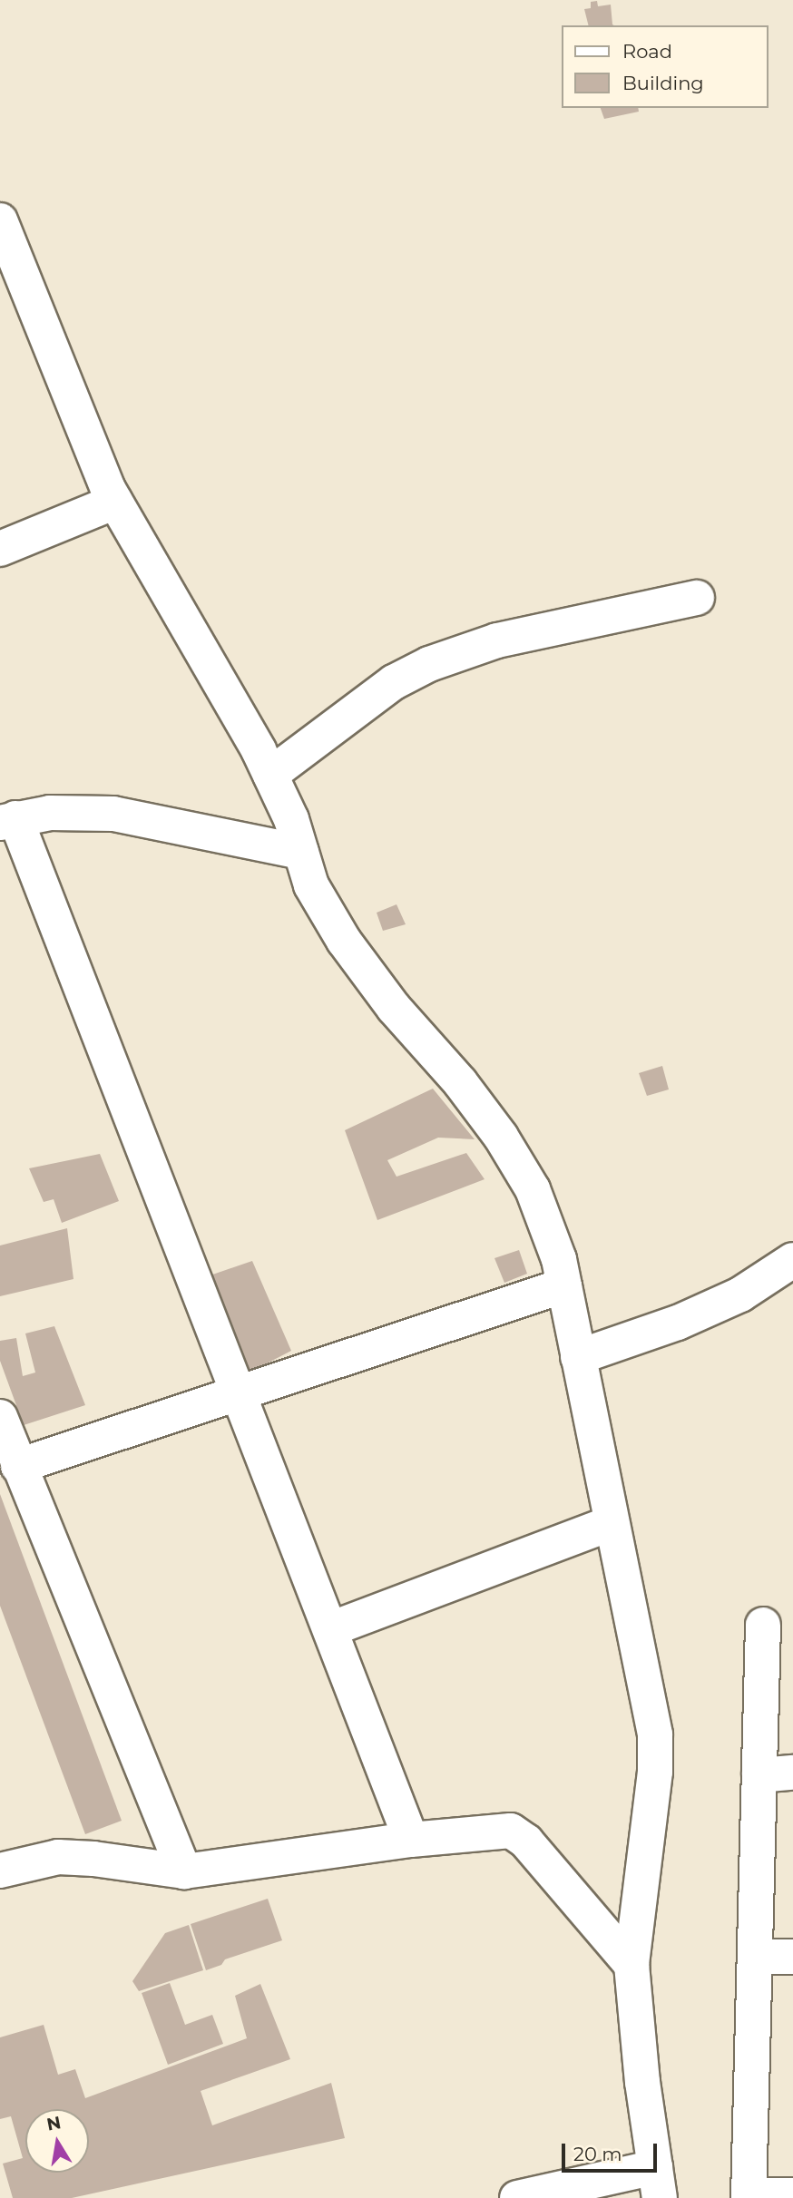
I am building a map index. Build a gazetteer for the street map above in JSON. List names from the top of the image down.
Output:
{
  "legend": ["Road", "Building"],
  "scale_bar": "20 m",
  "north": "top"
}
